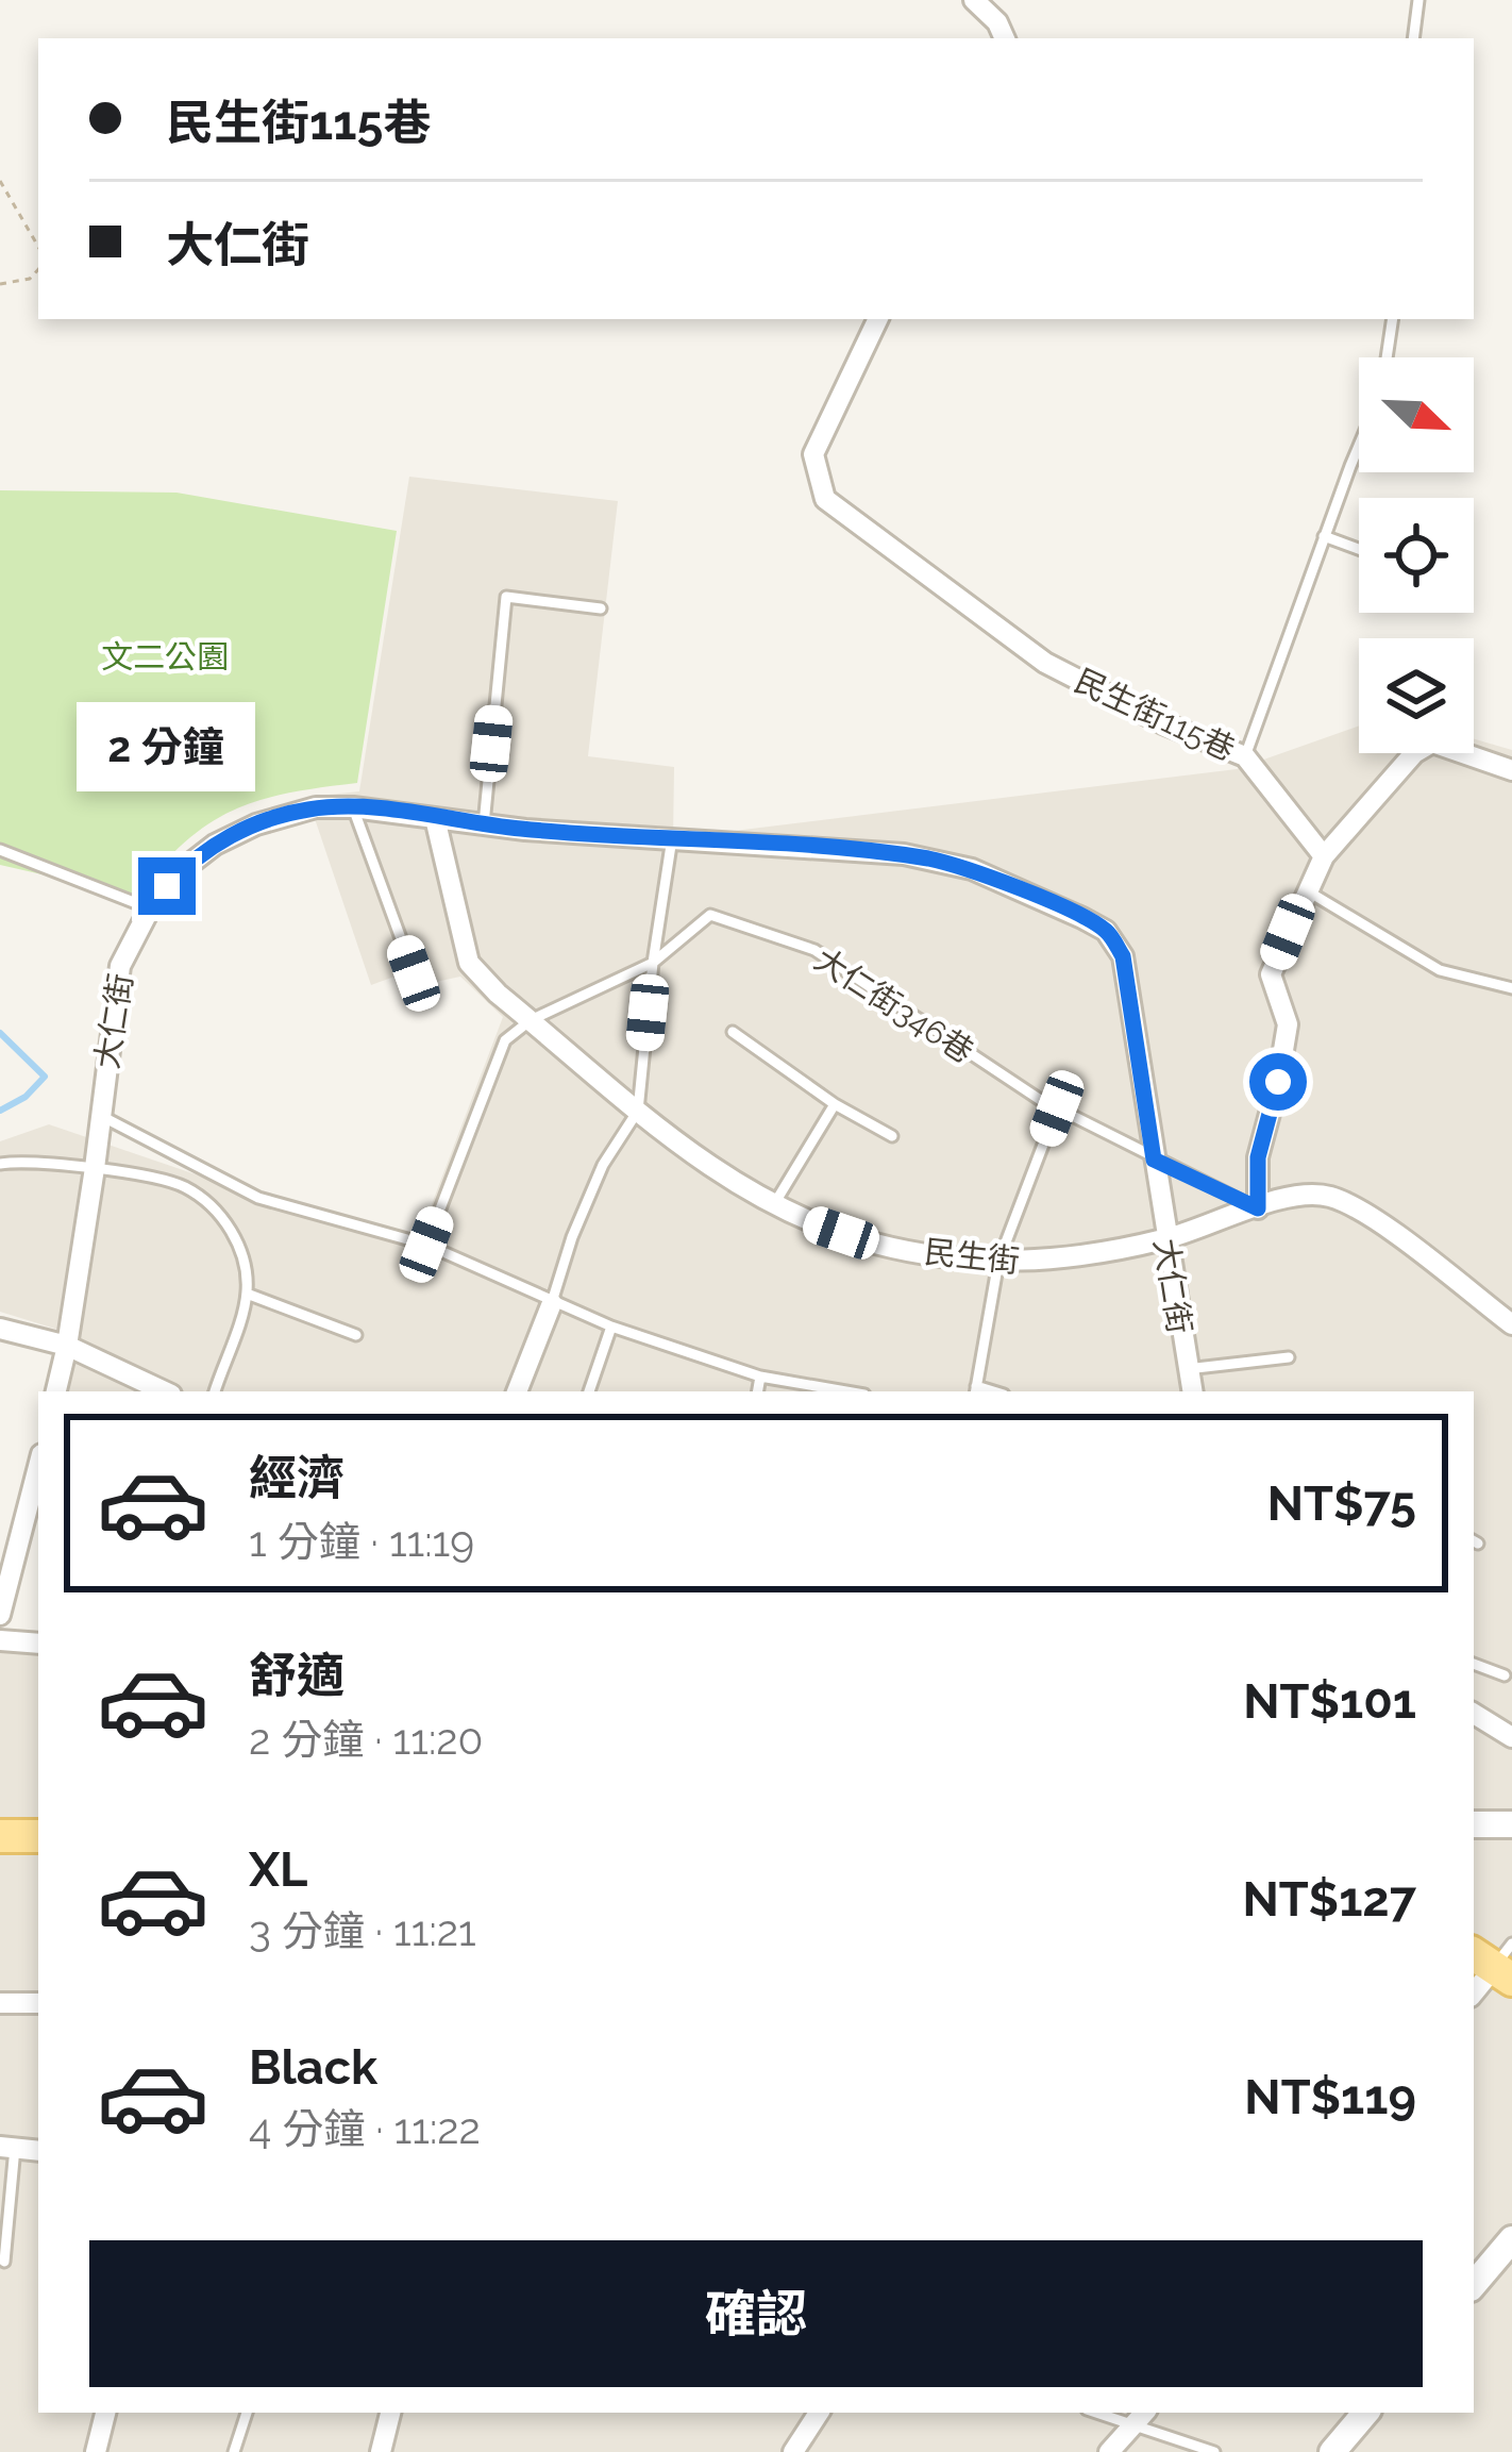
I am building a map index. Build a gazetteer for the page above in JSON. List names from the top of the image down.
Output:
{
  "streets": {
    "street": ["民生街115巷", "大仁街", "民生街"],
    "lane": ["大仁街346巷"]
  },
  "crossings": [
    ["大仁街346巷", "大仁街"],
    ["大仁街346巷", "民生街"],
    ["大仁街", "民生街"]
  ],
  "parks": ["文二公園"],
  "north": "bottom right",
  "page": {
    "banner": ["民生街115巷", "大仁街"],
    "bubble": "2 分鐘",
    "list": [
      {
        "name": "經濟",
        "note": "1 分鐘 · 11:19",
        "value": "NT$75"
      },
      {
        "name": "舒適",
        "note": "2 分鐘 · 11:20",
        "value": "NT$101"
      },
      {
        "name": "XL",
        "note": "3 分鐘 · 11:21",
        "value": "NT$127"
      },
      {
        "name": "Black",
        "note": "4 分鐘 · 11:22",
        "value": "NT$119"
      }
    ],
    "buttons": "確認"
  }
}
